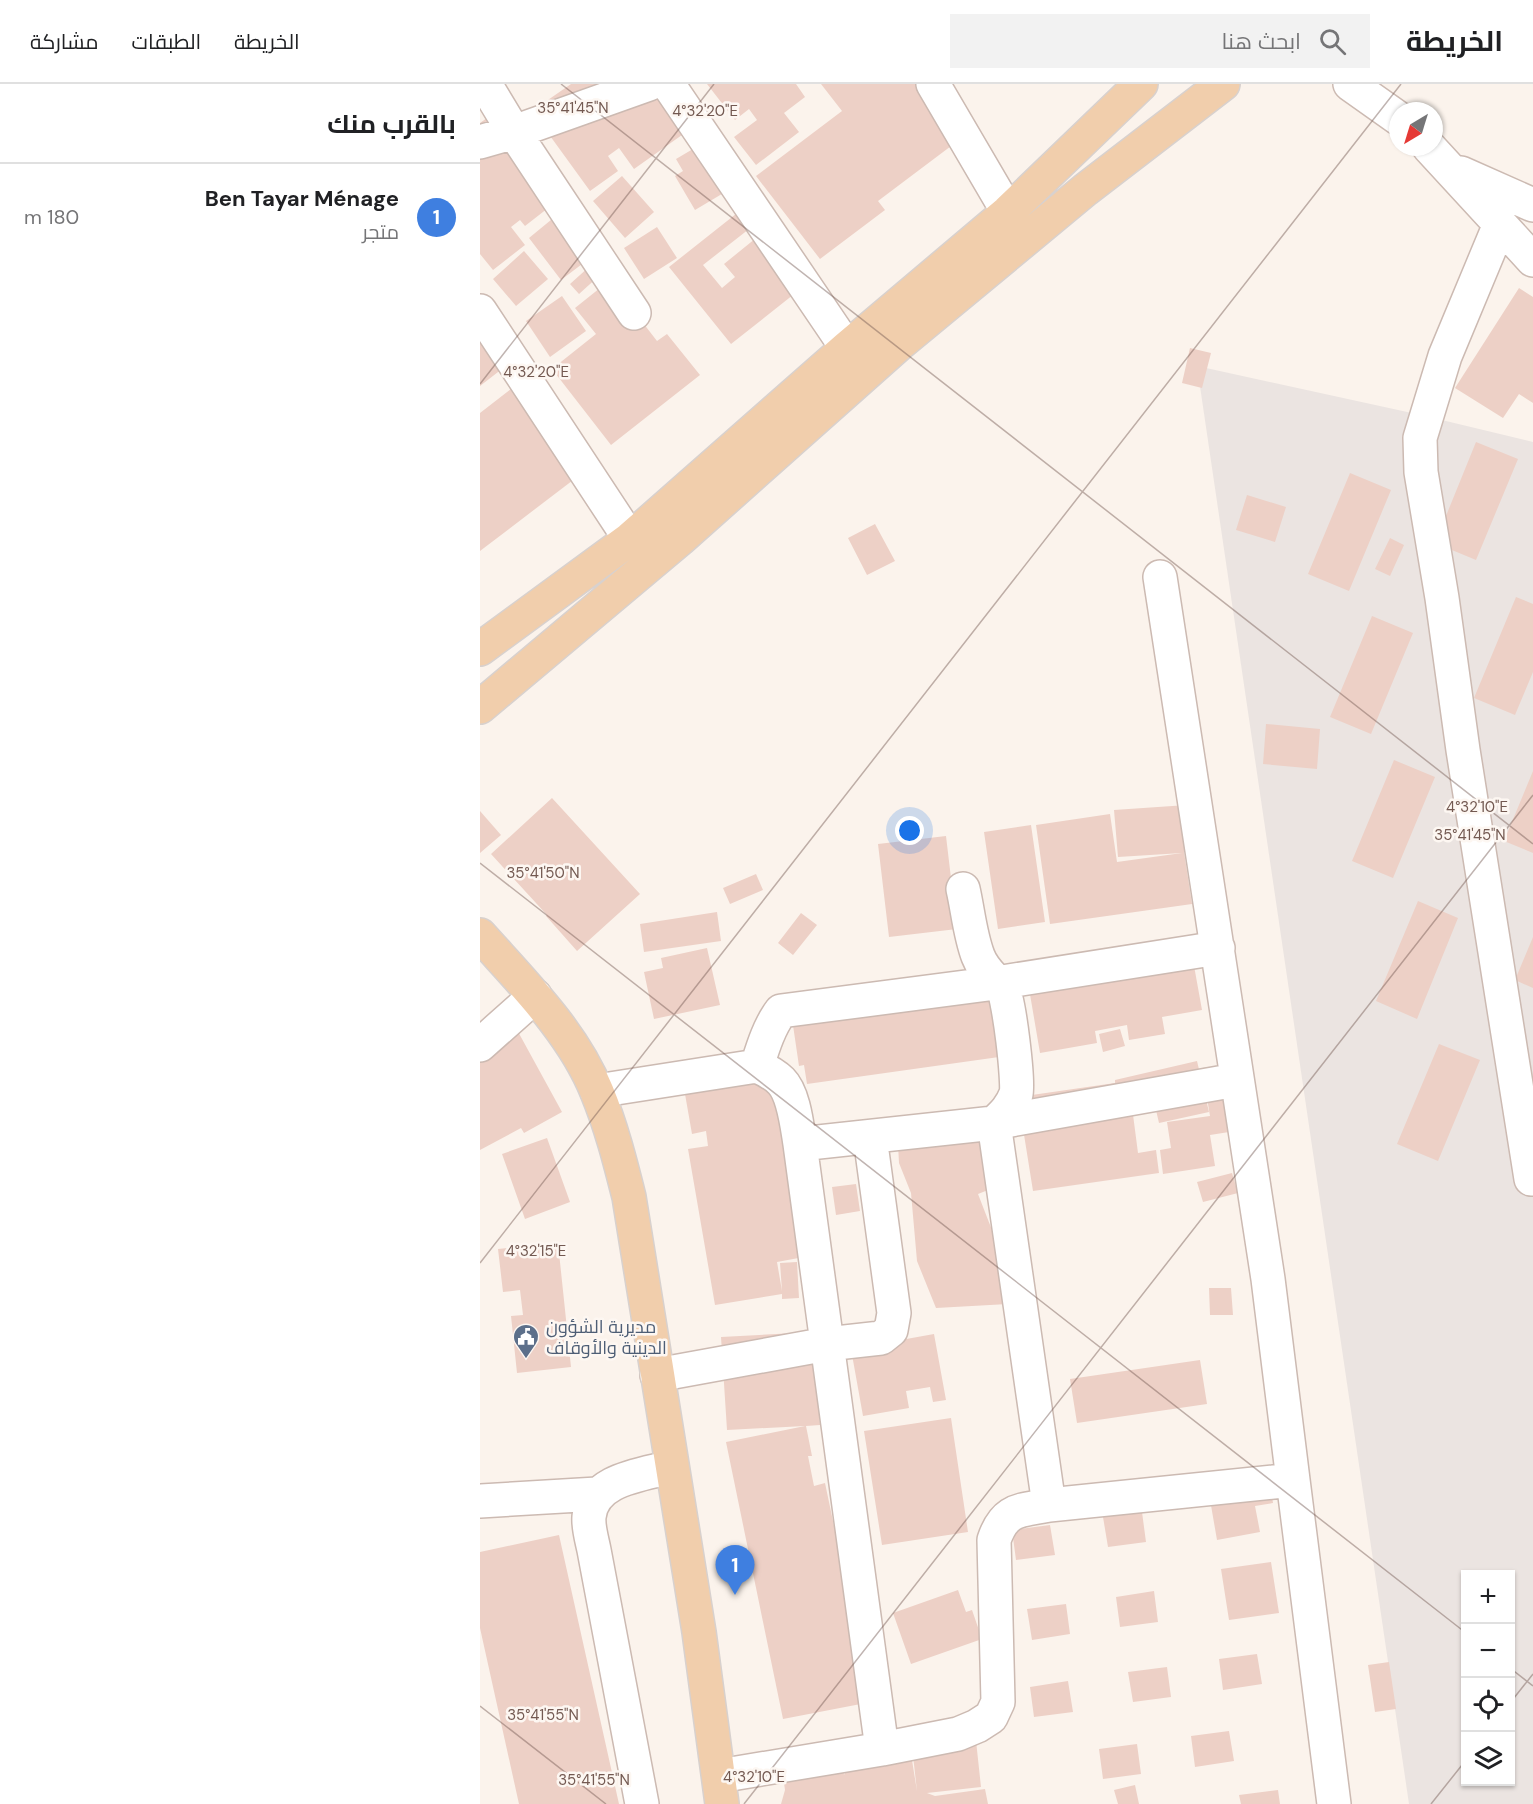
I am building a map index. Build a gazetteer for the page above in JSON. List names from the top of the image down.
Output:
{
  "places": {
    "public building": ["مديرية الشؤون الدينية والأوقاف"]
  },
  "north": "bottom left",
  "page": {
    "header": "الخريطة",
    "search": "ابحث هنا",
    "nav": ["الخريطة", "الطبقات", "مشاركة"],
    "heading": "بالقرب منك",
    "list": [
      {
        "mark": "1",
        "name": "Ben Tayar Ménage",
        "note": "متجر",
        "value": "180 m"
      }
    ],
    "pins": "1",
    "map_buttons": ["+", "−"]
  },
  "coordinates": [
    "35°41'45\"N",
    "4°32'20\"E",
    "4°32'10\"E",
    "35°41'50\"N",
    "4°32'15\"E",
    "35°41'55\"N"
  ]
}
